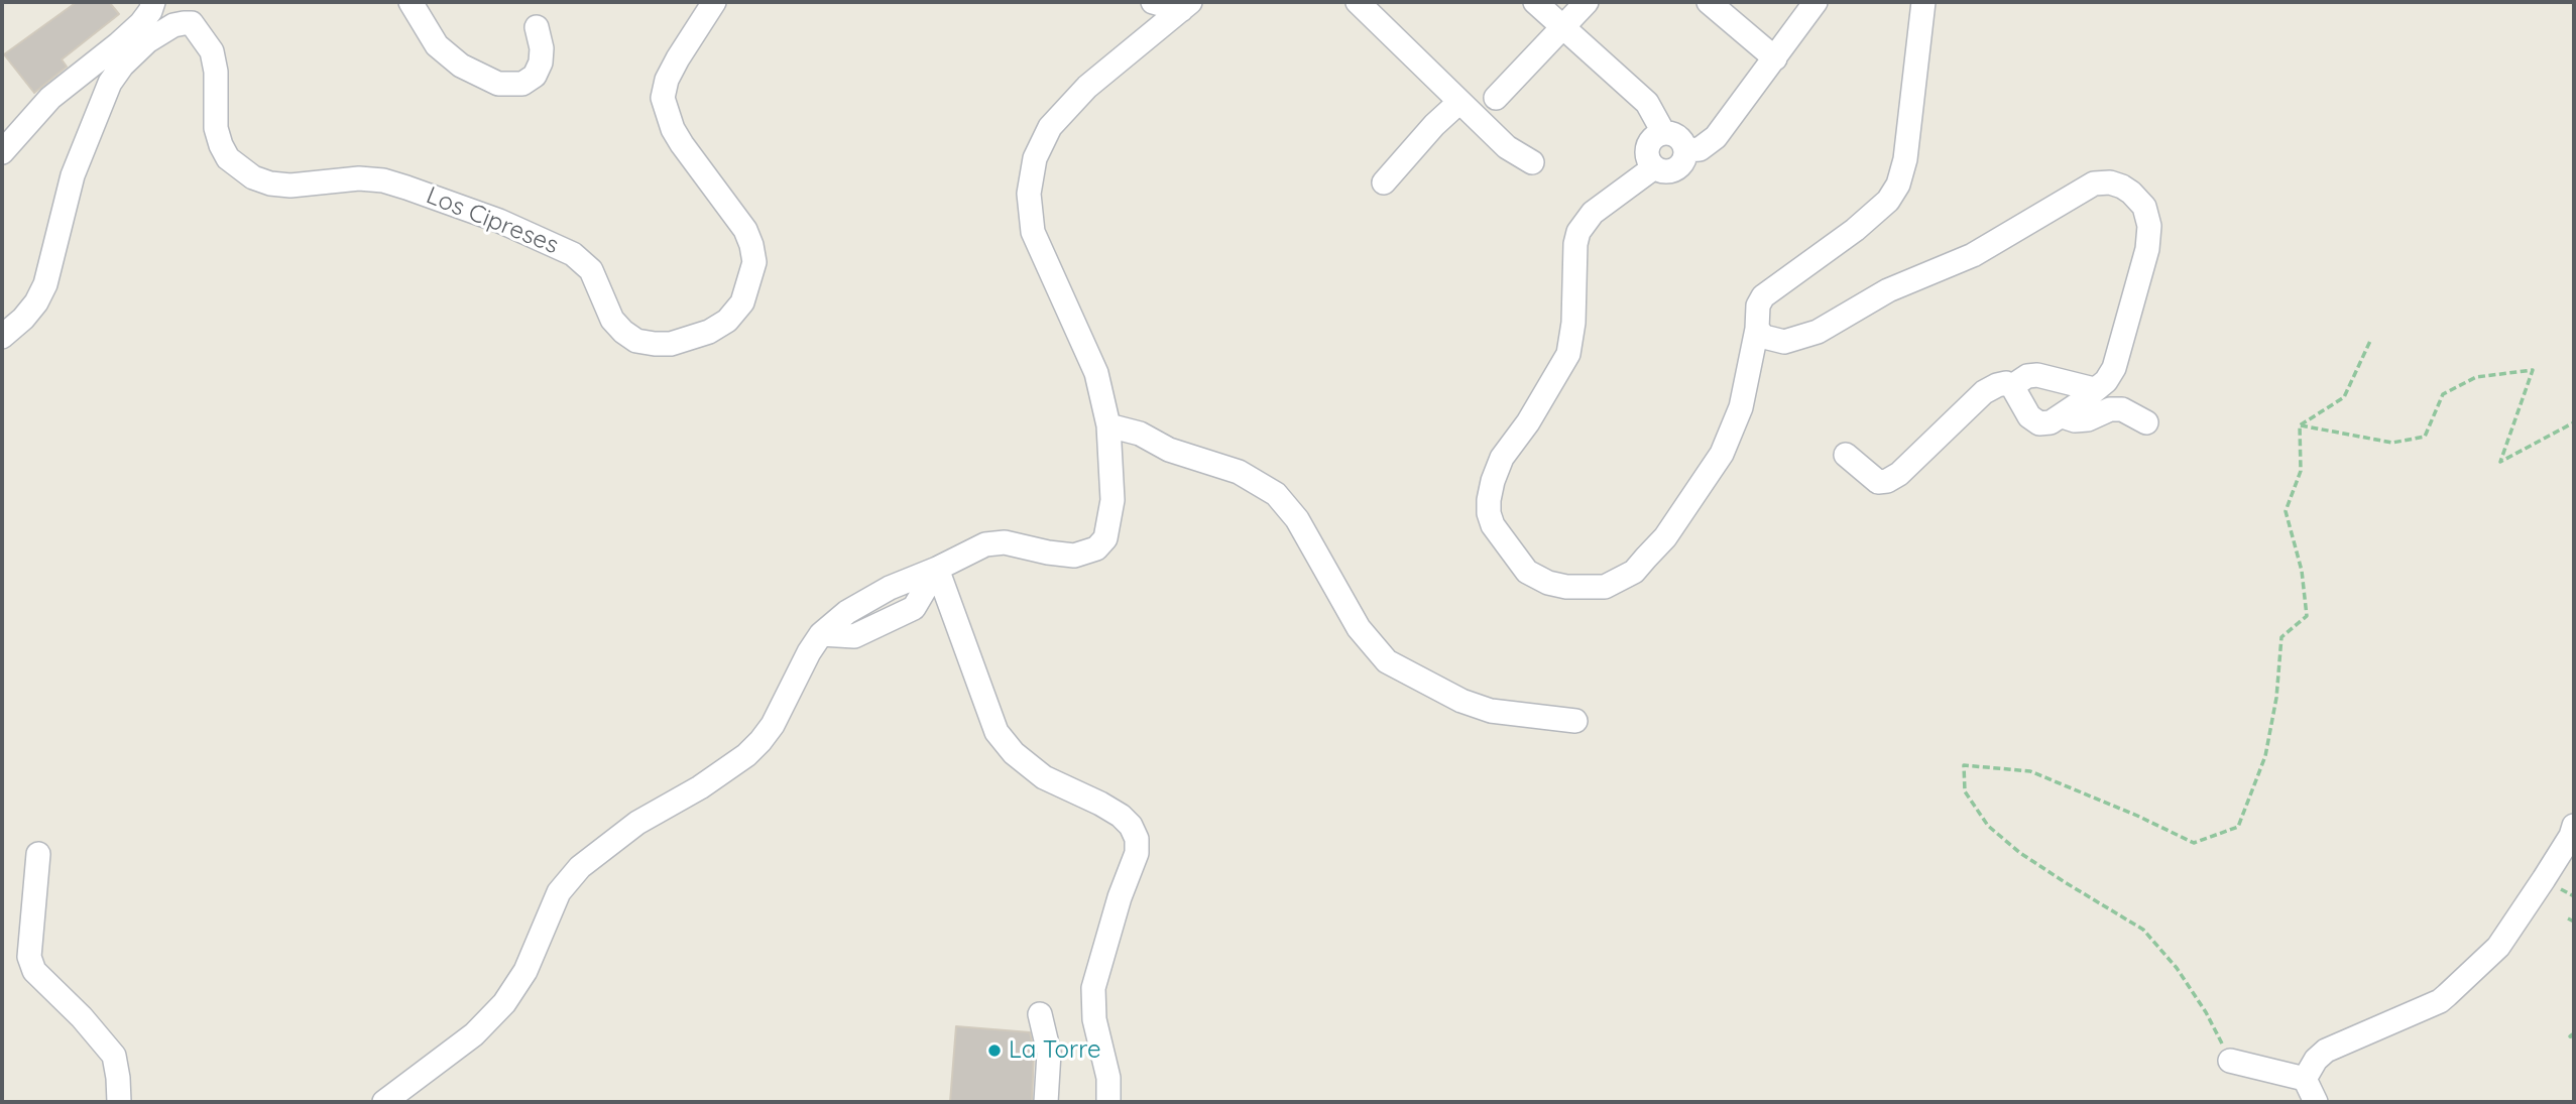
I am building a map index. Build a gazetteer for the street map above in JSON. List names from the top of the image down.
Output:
{
  "streets": {
    "street": ["Los Cipreses"]
  },
  "places": ["La Torre"]
}
